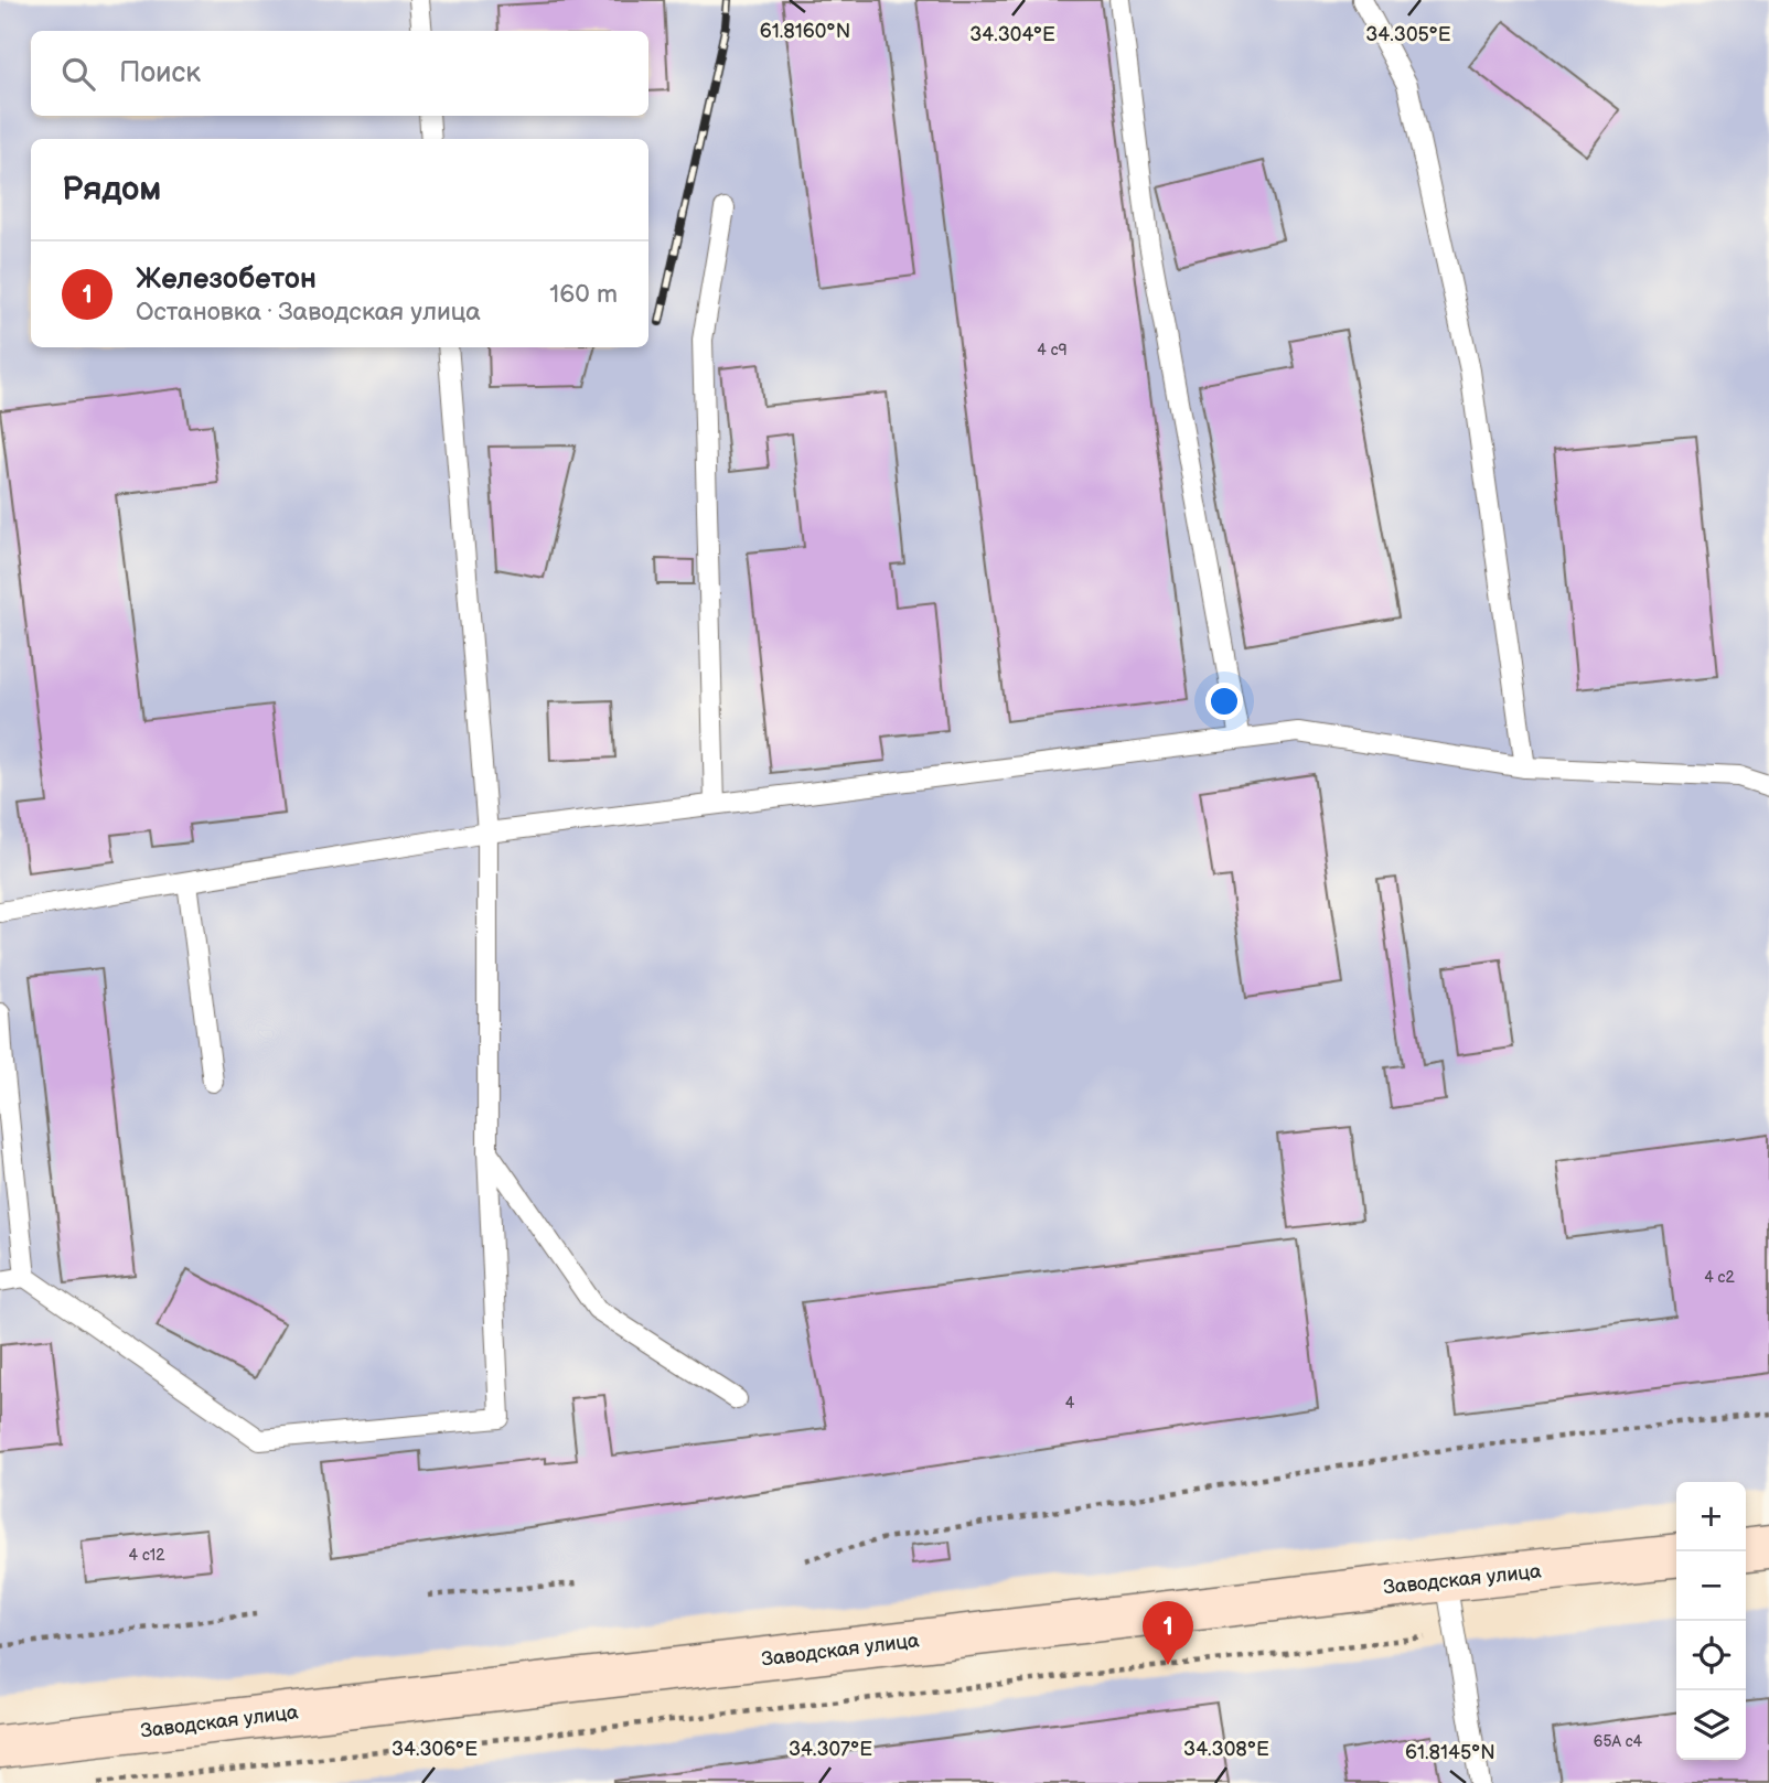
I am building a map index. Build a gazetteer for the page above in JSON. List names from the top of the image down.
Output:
{
  "streets": {
    "main road": ["Заводская улица"]
  },
  "house_numbers": [
    "4 с9",
    "4 с2",
    "4",
    "4 с12",
    "65А с4"
  ],
  "page": {
    "search": "Поиск",
    "heading": "Рядом",
    "list": [
      {
        "mark": "1",
        "name": "Железобетон",
        "note": "Остановка · Заводская улица",
        "value": "160 m"
      }
    ],
    "map_buttons": ["+", "−"],
    "pins": "1"
  },
  "coordinates": [
    "61.8160°N",
    "34.304°E",
    "34.305°E",
    "34.306°E",
    "34.307°E",
    "34.308°E",
    "61.8145°N"
  ]
}
